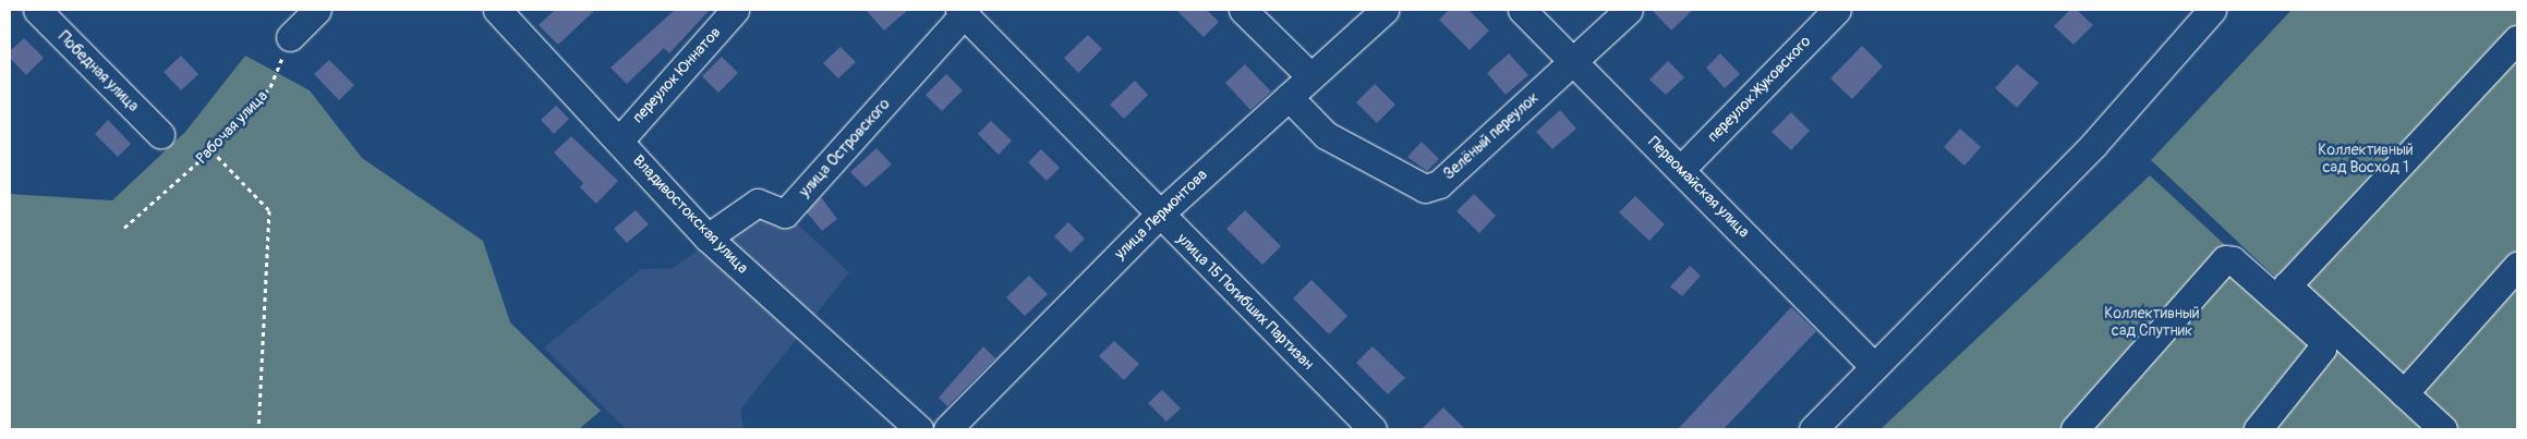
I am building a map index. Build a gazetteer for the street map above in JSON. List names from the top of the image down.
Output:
{
  "streets": {
    "street": [
      "Победная улица",
      "переулок Юннатов",
      "переулок Жуковского",
      "Зелёный переулок",
      "улица Островского",
      "Первомайская улица",
      "Владивостокская улица",
      "улица Лермонтова",
      "улица 15 Погибших Партизан"
    ],
    "path": ["Рабочая улица"]
  },
  "crossings": [
    ["переулок Юннатов", "Владивостокская улица"],
    ["переулок Жуковского", "Первомайская улица"],
    ["Зелёный переулок", "Первомайская улица"],
    ["Зелёный переулок", "улица Лермонтова"],
    ["улица Островского", "Владивостокская улица"],
    ["улица Островского", "улица 15 Погибших Партизан"],
    ["улица Лермонтова", "улица 15 Погибших Партизан"]
  ],
  "parks": ["Коллективный сад Восход 1", "Коллективный сад Спутник"]
}
